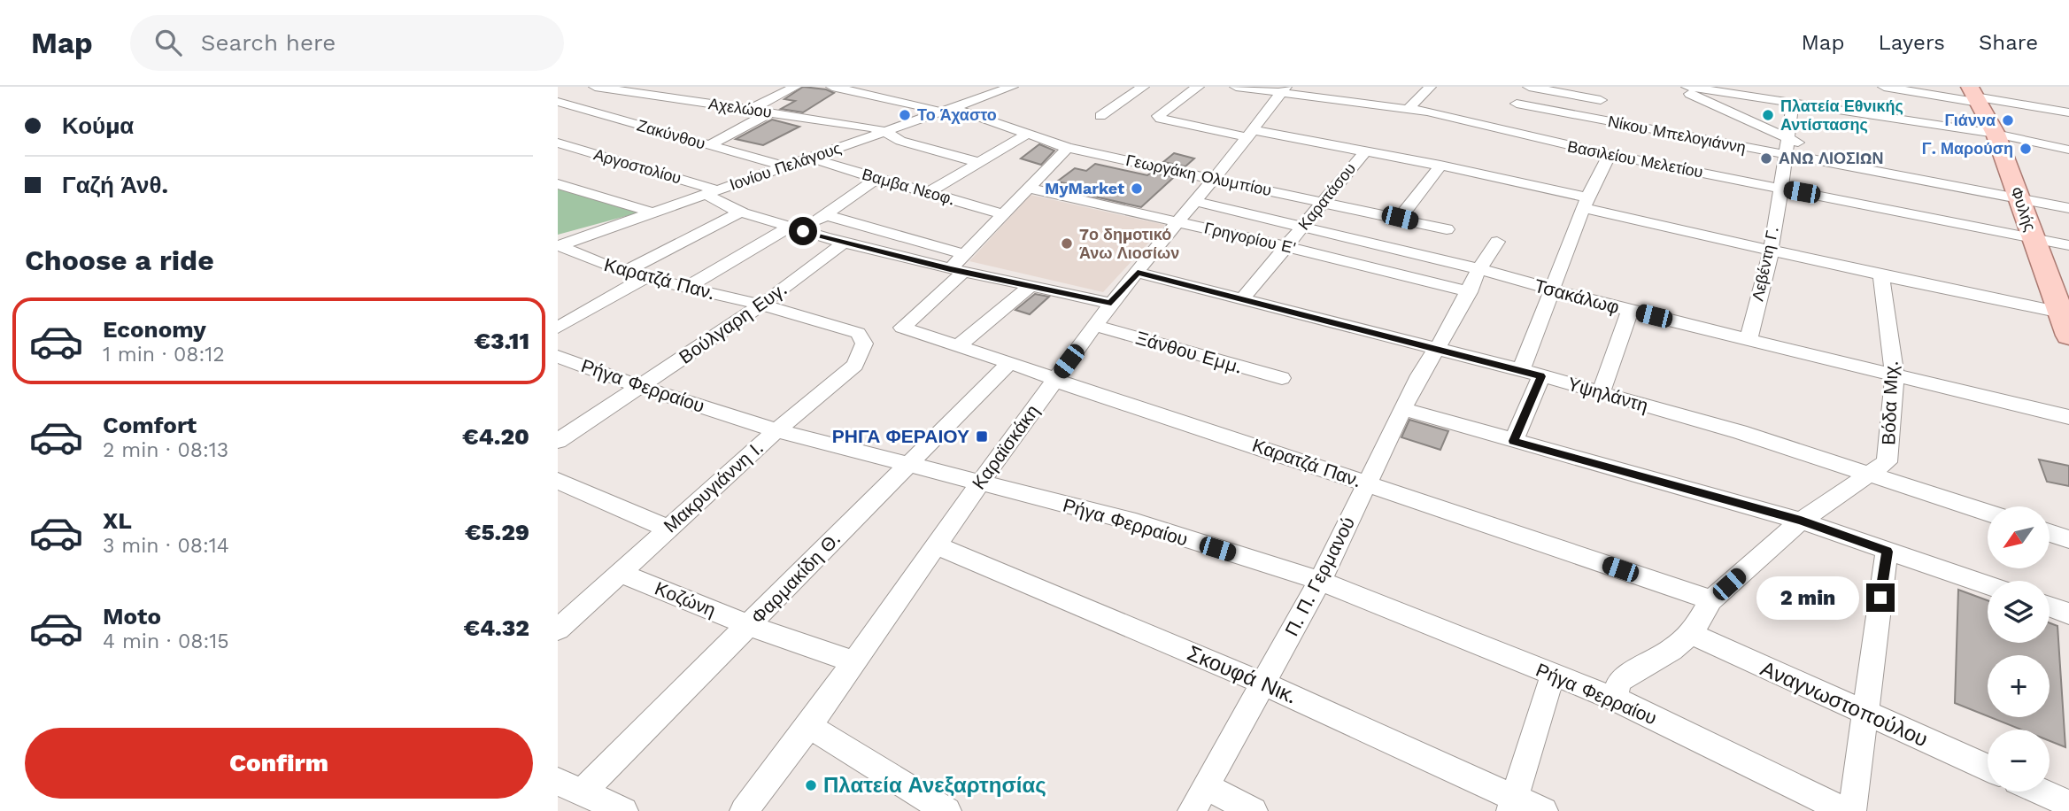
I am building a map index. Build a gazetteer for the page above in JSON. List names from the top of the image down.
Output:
{
  "streets": {
    "main road": ["Φυλής"],
    "street": [
      "Αχελώου",
      "Ζακύνθου",
      "Νίκου Μπελογιάννη",
      "Βασιλείου Μελετίου",
      "Αργοστολίου",
      "Ιονίου Πελάγους",
      "Γεωργάκη Ολυμπίου",
      "Βαμβα Νεοφ.",
      "Καρατάσου",
      "Γρηγορίου Ε'",
      "Λεβέντη Γ.",
      "Καρατζά Παν.",
      "Τσακάλωφ",
      "Βούλγαρη Ευγ.",
      "Ξάνθου Εμμ.",
      "Ρήγα Φερραίου",
      "Υψηλάντη",
      "Βόδα Μιχ.",
      "Καραϊσκάκη",
      "Μακρυγιάννη Ι.",
      "Π. Π. Γερμανού",
      "Φαρμακίδη Θ.",
      "Κοζώνη",
      "Σκουφά Νικ.",
      "Αναγνωστοπούλου"
    ]
  },
  "crossings": [
    ["Αχελώου", "Ιονίου Πελάγους"],
    ["Ζακύνθου", "Ιονίου Πελάγους"],
    ["Νίκου Μπελογιάννη", "Βασιλείου Μελετίου"],
    ["Νίκου Μπελογιάννη", "Φυλής"],
    ["Νίκου Μπελογιάννη", "Λεβέντη Γ."],
    ["Βασιλείου Μελετίου", "Φυλής"],
    ["Βασιλείου Μελετίου", "Λεβέντη Γ."],
    ["Βασιλείου Μελετίου", "Καραϊσκάκη"],
    ["Αργοστολίου", "Ιονίου Πελάγους"],
    ["Ιονίου Πελάγους", "Γεωργάκη Ολυμπίου"],
    ["Ιονίου Πελάγους", "Βαμβα Νεοφ."],
    ["Ιονίου Πελάγους", "Καρατζά Παν."],
    ["Γεωργάκη Ολυμπίου", "Καρατάσου"],
    ["Γεωργάκη Ολυμπίου", "Καραϊσκάκη"],
    ["Καρατάσου", "Γρηγορίου Ε'"],
    ["Καρατάσου", "Τσακάλωφ"],
    ["Καρατάσου", "Υψηλάντη"],
    ["Γρηγορίου Ε'", "Καραϊσκάκη"],
    ["Γρηγορίου Ε'", "Π. Π. Γερμανού"],
    ["Λεβέντη Γ.", "Τσακάλωφ"],
    ["Καρατζά Παν.", "Βούλγαρη Ευγ."],
    ["Καρατζά Παν.", "Βόδα Μιχ."],
    ["Καρατζά Παν.", "Καραϊσκάκη"],
    ["Καρατζά Παν.", "Μακρυγιάννη Ι."],
    ["Καρατζά Παν.", "Π. Π. Γερμανού"],
    ["Καρατζά Παν.", "Φαρμακίδη Θ."],
    ["Τσακάλωφ", "Βόδα Μιχ."],
    ["Τσακάλωφ", "Καραϊσκάκη"],
    ["Τσακάλωφ", "Π. Π. Γερμανού"],
    ["Βούλγαρη Ευγ.", "Ρήγα Φερραίου"],
    ["Ξάνθου Εμμ.", "Καραϊσκάκη"],
    ["Ρήγα Φερραίου", "Βόδα Μιχ."],
    ["Ρήγα Φερραίου", "Καραϊσκάκη"],
    ["Ρήγα Φερραίου", "Μακρυγιάννη Ι."],
    ["Ρήγα Φερραίου", "Π. Π. Γερμανού"],
    ["Ρήγα Φερραίου", "Φαρμακίδη Θ."],
    ["Υψηλάντη", "Βόδα Μιχ."],
    ["Υψηλάντη", "Καραϊσκάκη"],
    ["Υψηλάντη", "Π. Π. Γερμανού"],
    ["Βόδα Μιχ.", "Αναγνωστοπούλου"],
    ["Καραϊσκάκη", "Κοζώνη"],
    ["Καραϊσκάκη", "Σκουφά Νικ."],
    ["Μακρυγιάννη Ι.", "Κοζώνη"],
    ["Π. Π. Γερμανού", "Σκουφά Νικ."],
    ["Φαρμακίδη Θ.", "Κοζώνη"]
  ],
  "places": {
    "other": [
      "Το Άχαστο",
      "Πλατεία Εθνικής Αντίστασης",
      "Γιάννα",
      "Γ. Μαρούση",
      "ΑΝΩ ΛΙΟΣΙΩΝ",
      "MyMarket",
      "7ο δημοτικό Άνω Λιοσίων",
      "Πλατεία Ανεξαρτησίας"
    ],
    "transit": ["ΡΗΓΑ ΦΕΡΑΙΟΥ"]
  },
  "north": "bottom left",
  "page": {
    "header": "Map",
    "search": "Search here",
    "nav": ["Map", "Layers", "Share"],
    "banner": ["Κούμα", "Γαζή Άνθ."],
    "heading": "Choose a ride",
    "list": [
      {
        "name": "Economy",
        "note": "1 min · 08:12",
        "value": "€3.11"
      },
      {
        "name": "Comfort",
        "note": "2 min · 08:13",
        "value": "€4.20"
      },
      {
        "name": "XL",
        "note": "3 min · 08:14",
        "value": "€5.29"
      },
      {
        "name": "Moto",
        "note": "4 min · 08:15",
        "value": "€4.32"
      }
    ],
    "map_buttons": ["+", "−"],
    "bubble": "2 min",
    "buttons": "Confirm"
  }
}
